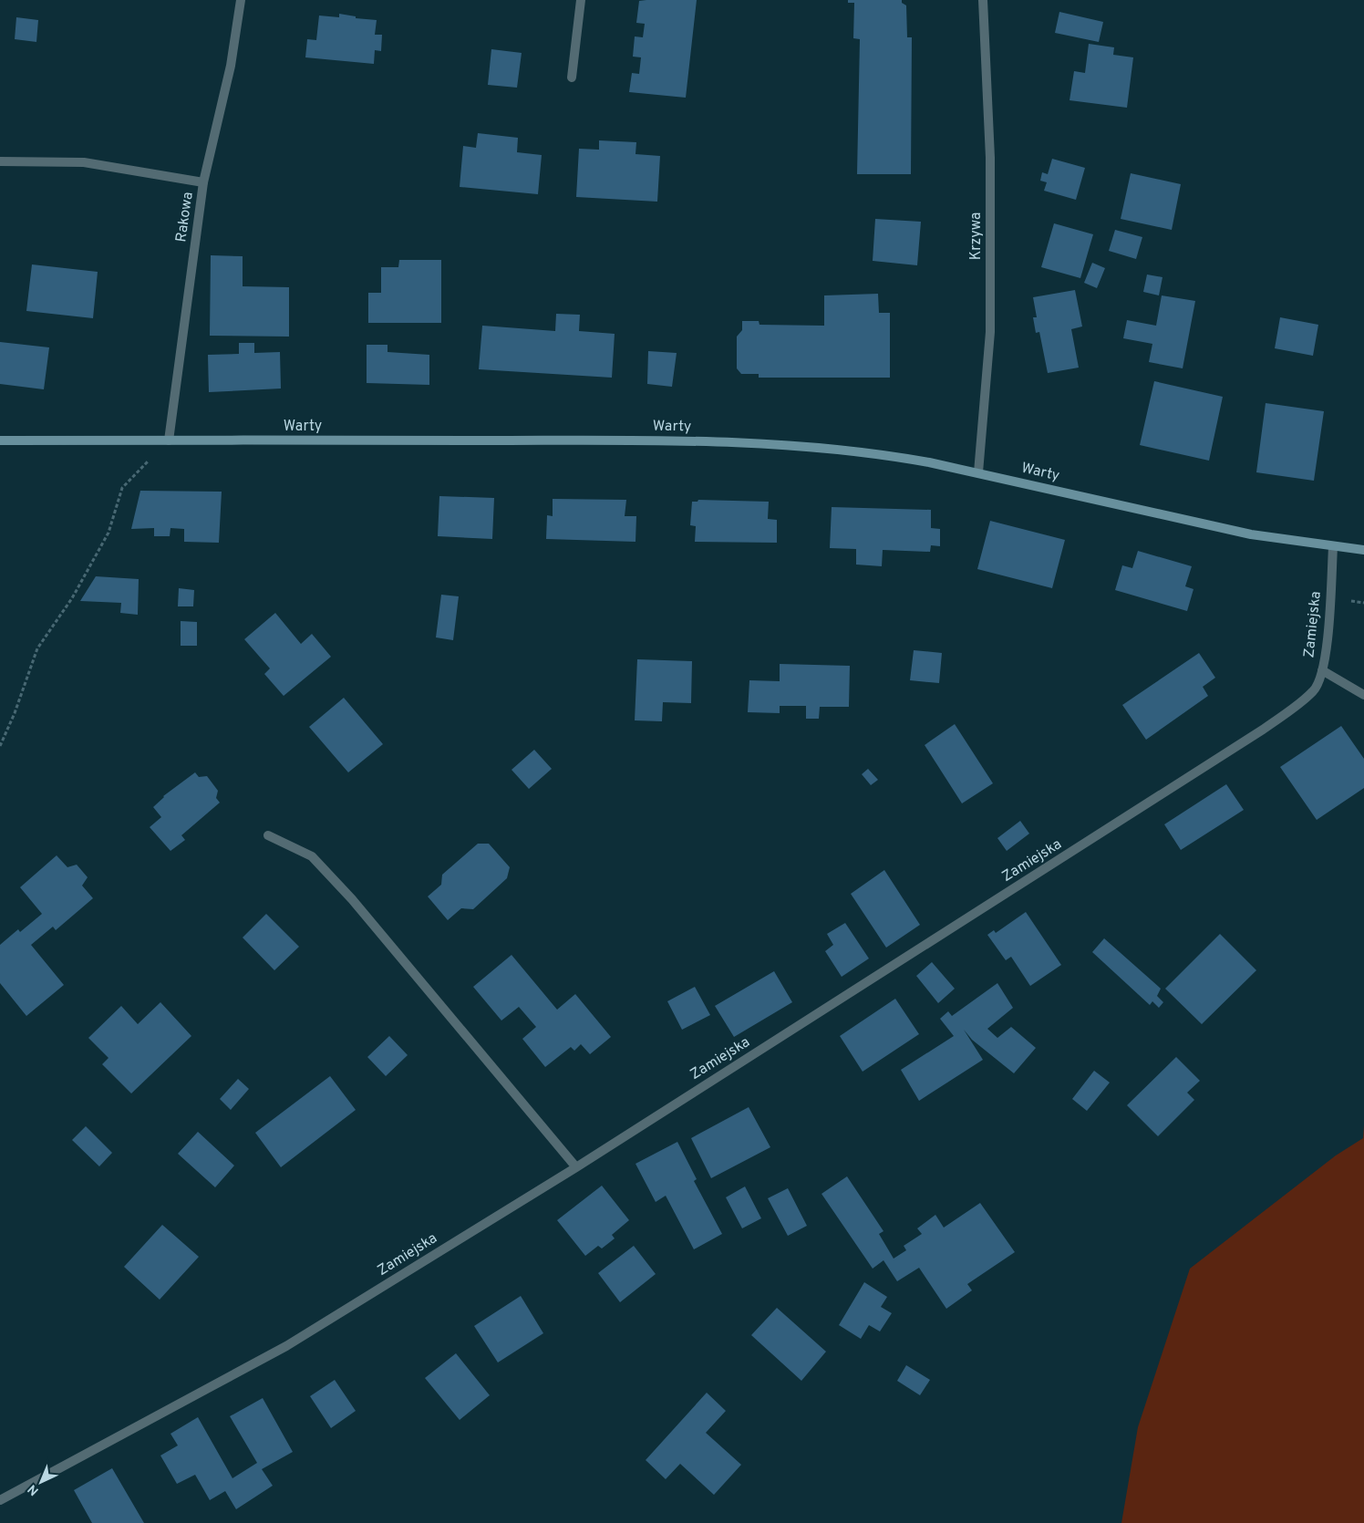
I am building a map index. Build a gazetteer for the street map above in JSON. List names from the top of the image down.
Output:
{
  "streets": {
    "main road": ["Warty"],
    "street": ["Rakowa", "Krzywa", "Zamiejska"]
  },
  "crossings": [
    ["Rakowa", "Warty"],
    ["Krzywa", "Warty"],
    ["Warty", "Zamiejska"]
  ],
  "north": "bottom left"
}
